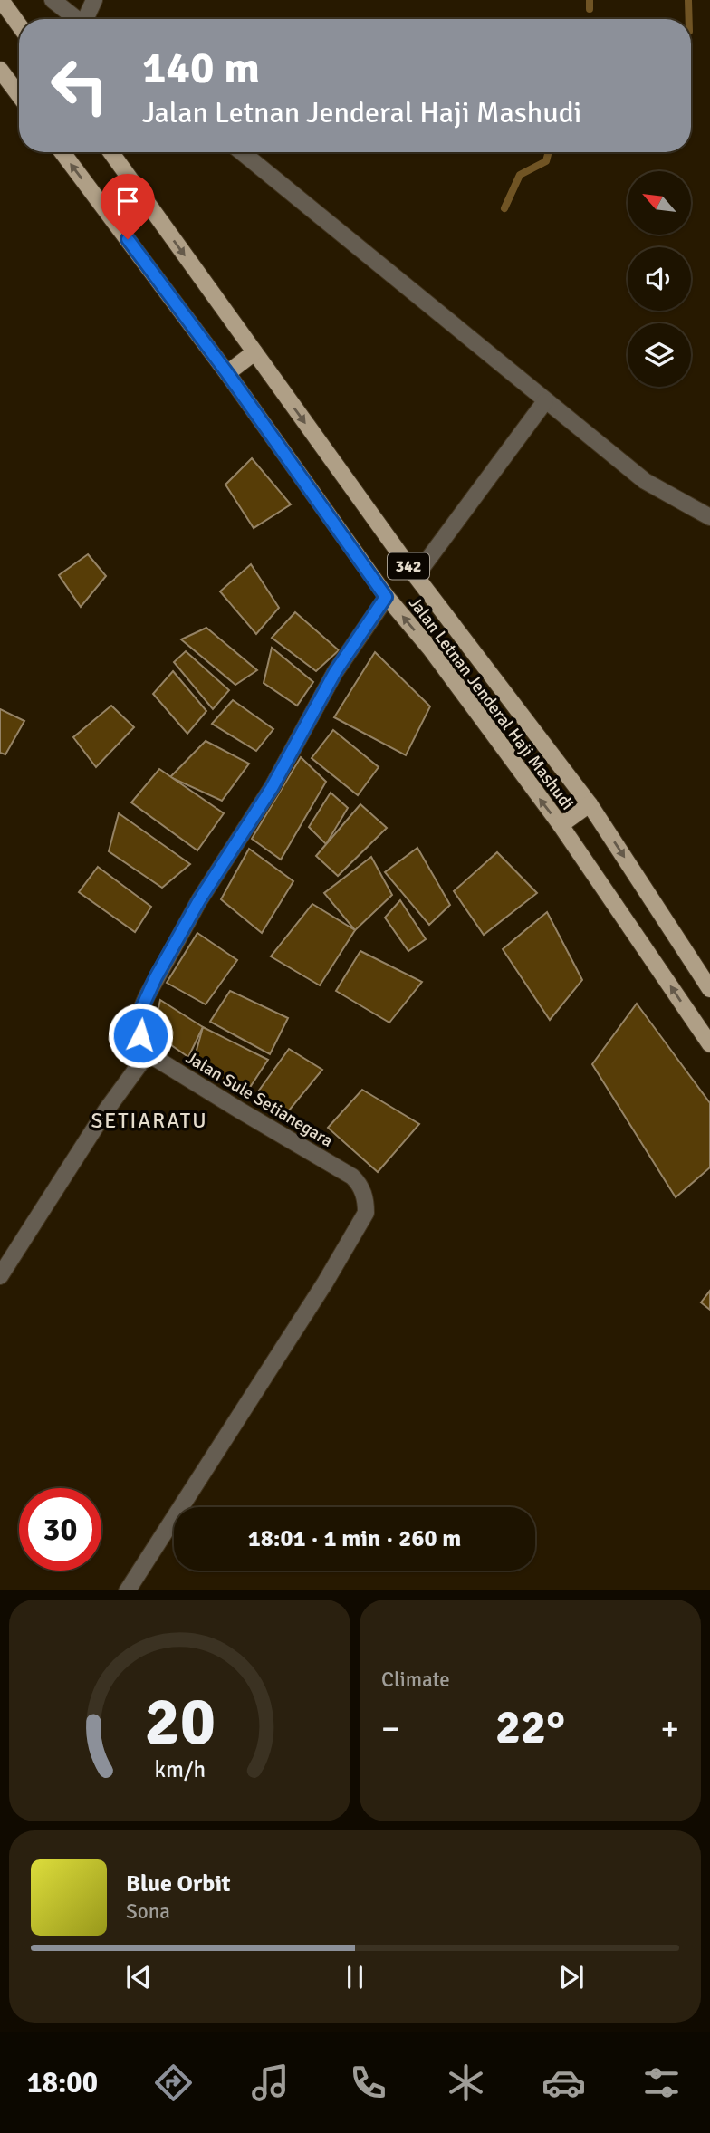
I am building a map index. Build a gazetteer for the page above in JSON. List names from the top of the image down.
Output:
{
  "streets": {
    "main road": ["342", "Jalan Letnan Jenderal Haji Mashudi"],
    "street": ["Jalan Sule Setianegara"]
  },
  "districts": ["SETIARATU"],
  "north": "top left",
  "page": {
    "turn": ["140 m", "Jalan Letnan Jenderal Haji Mashudi"],
    "limit": "30",
    "trip": "18:01 · 1 min · 260 m",
    "tile": "Climate",
    "heat": ["−", "22°", "+"],
    "song": ["Blue Orbit", "Sona"],
    "tabs": "18:00",
    "gauge": ["20", "km/h"]
  }
}
